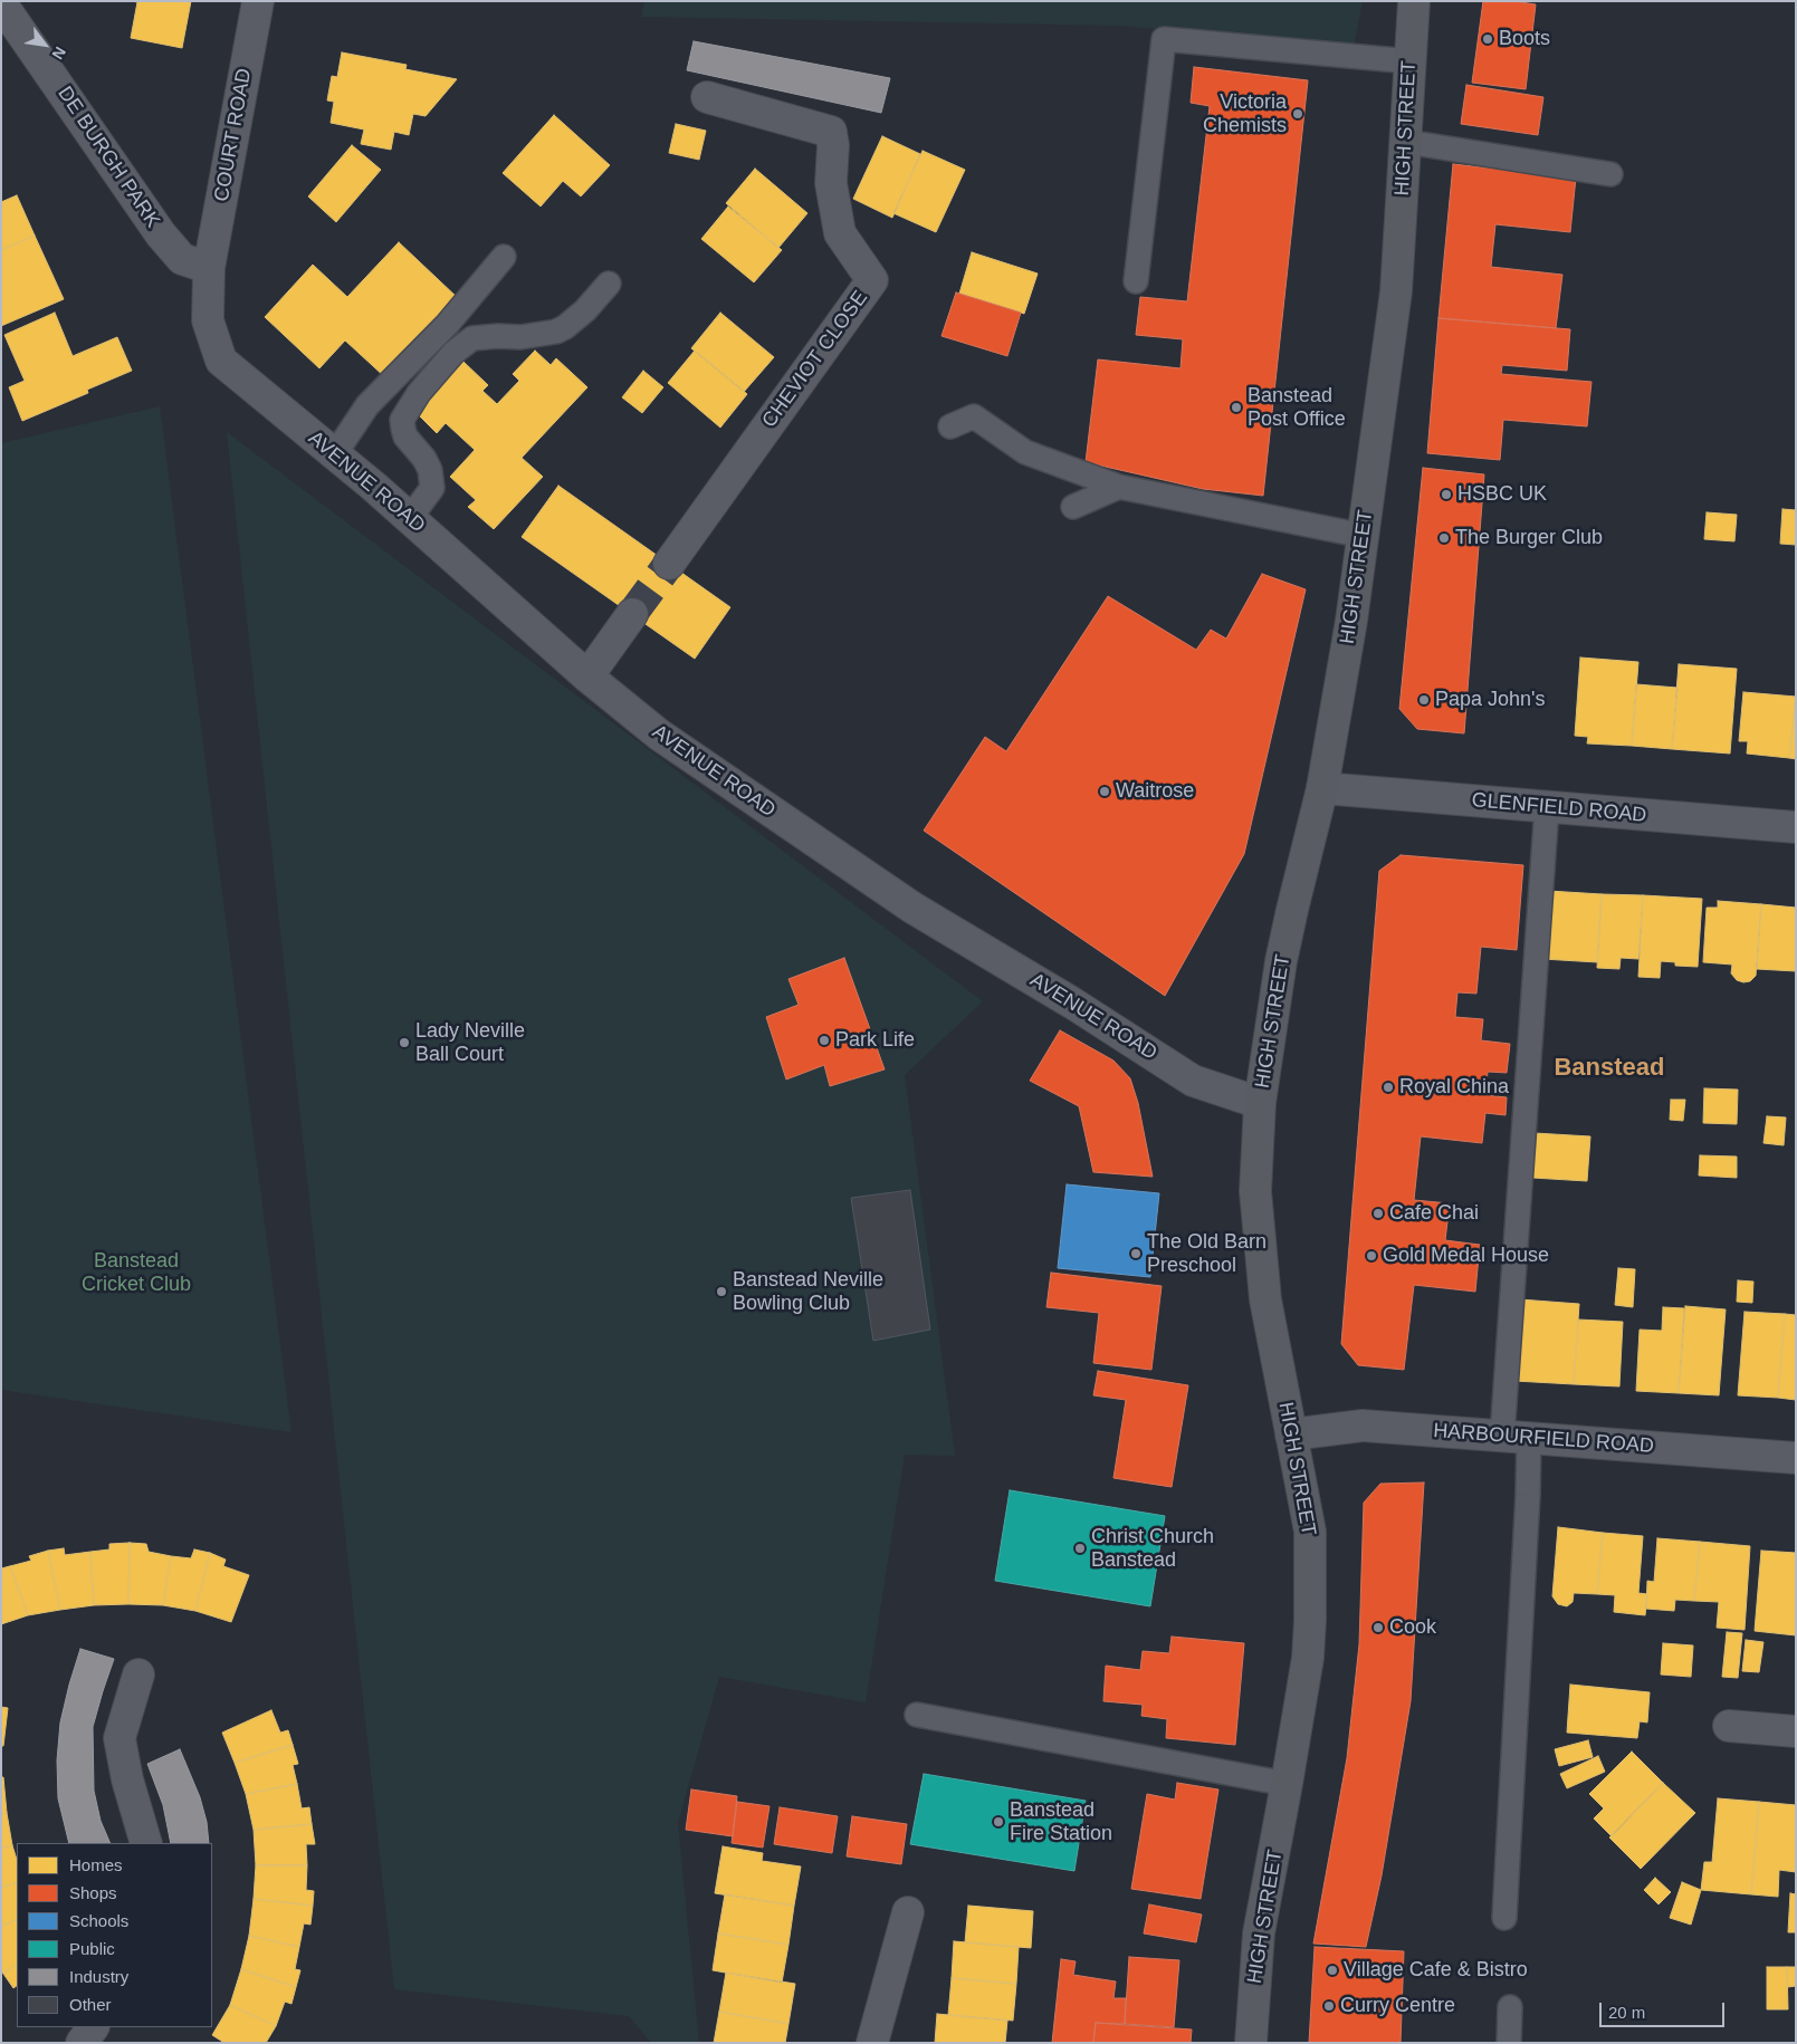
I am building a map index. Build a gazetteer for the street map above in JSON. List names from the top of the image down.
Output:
{
  "streets": {
    "main road": ["HIGH STREET"],
    "street": [
      "COURT ROAD",
      "DE BURGH PARK",
      "CHEVIOT CLOSE",
      "AVENUE ROAD",
      "GLENFIELD ROAD",
      "HARBOURFIELD ROAD"
    ]
  },
  "crossings": [
    ["HIGH STREET", "AVENUE ROAD"],
    ["HIGH STREET", "GLENFIELD ROAD"],
    ["HIGH STREET", "HARBOURFIELD ROAD"],
    ["COURT ROAD", "DE BURGH PARK"],
    ["COURT ROAD", "AVENUE ROAD"]
  ],
  "districts": ["Banstead"],
  "parks": ["Banstead Cricket Club"],
  "places": [
    "Boots",
    "Victoria Chemists",
    "Banstead Post Office",
    "HSBC UK",
    "The Burger Club",
    "Papa John's",
    "Waitrose",
    "Park Life",
    "Lady Neville Ball Court",
    "Royal China",
    "Cafe Chai",
    "The Old Barn Preschool",
    "Gold Medal House",
    "Banstead Neville Bowling Club",
    "Christ Church Banstead",
    "Cook",
    "Banstead Fire Station",
    "Village Cafe & Bistro",
    "Curry Centre"
  ],
  "legend": [
    "Homes",
    "Shops",
    "Schools",
    "Public",
    "Industry",
    "Other"
  ],
  "scale_bar": "20 m",
  "north": "bottom right"
}
